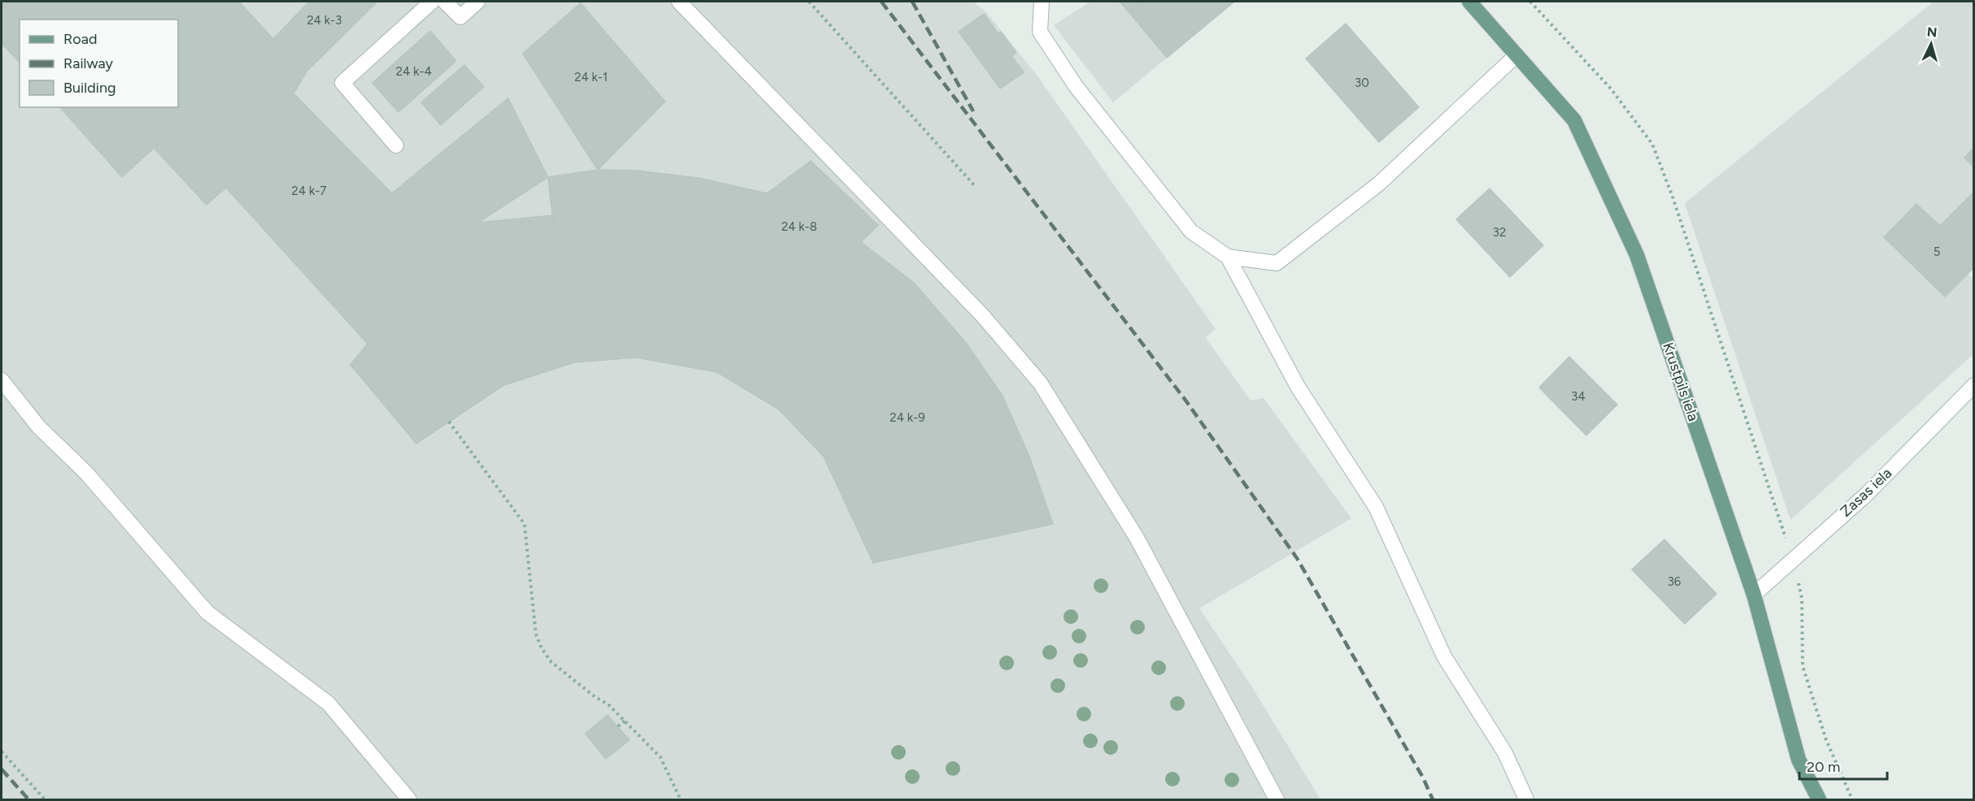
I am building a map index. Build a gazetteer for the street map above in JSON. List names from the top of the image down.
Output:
{
  "streets": {
    "main road": ["Krustpils iela"],
    "street": ["Zasas iela"]
  },
  "crossings": [
    ["Krustpils iela", "Zasas iela"]
  ],
  "house_numbers": [
    "24 k-3",
    "24 k-4",
    "24 k-1",
    "30",
    "24 k-7",
    "24 k-8",
    "32",
    "5",
    "34",
    "24 k-9",
    "36"
  ],
  "legend": ["Road", "Railway", "Building"],
  "scale_bar": "20 m",
  "north": "top"
}
